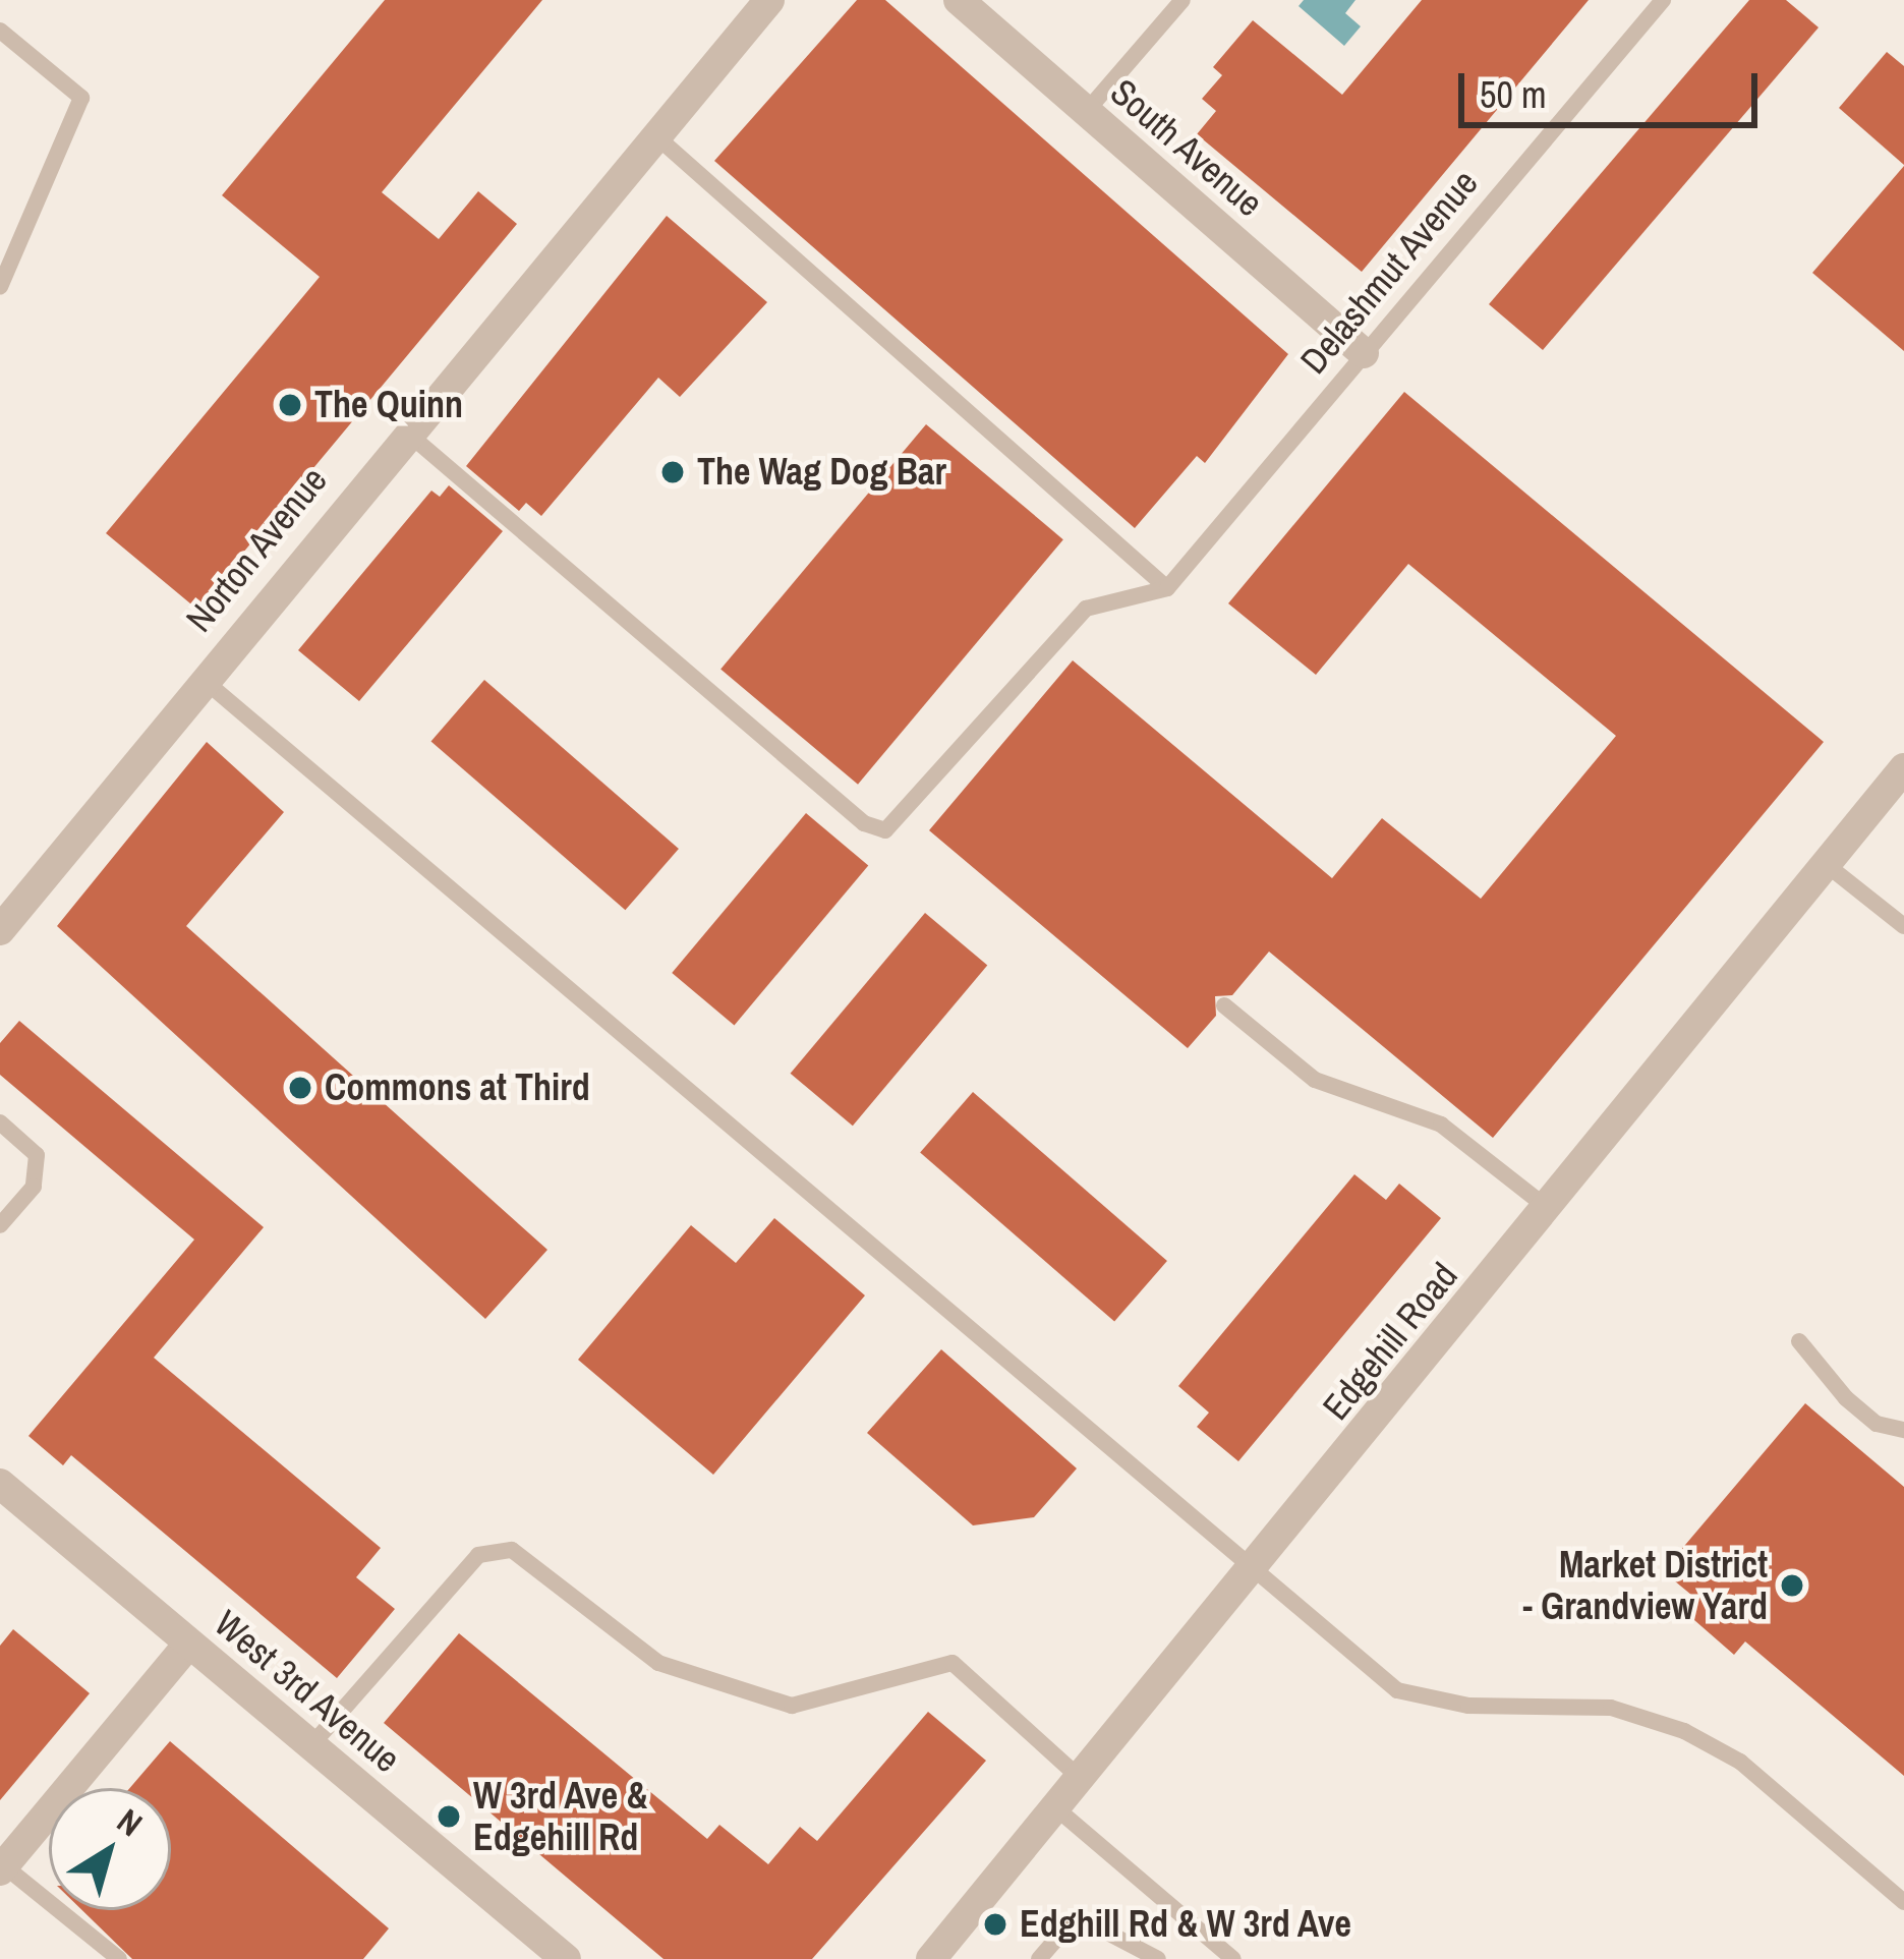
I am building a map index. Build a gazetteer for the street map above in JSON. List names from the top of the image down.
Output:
{
  "streets": {
    "street": [
      "South Avenue",
      "Norton Avenue",
      "Edgehill Road",
      "West 3rd Avenue"
    ],
    "lane": ["Delashmut Avenue"]
  },
  "crossings": [
    ["South Avenue", "Delashmut Avenue"]
  ],
  "places": [
    "The Quinn",
    "The Wag Dog Bar",
    "Commons at Third",
    "Market District - Grandview Yard",
    "W 3rd Ave & Edgehill Rd",
    "Edghill Rd & W 3rd Ave"
  ],
  "scale_bar": "50 m",
  "north": "top right"
}
